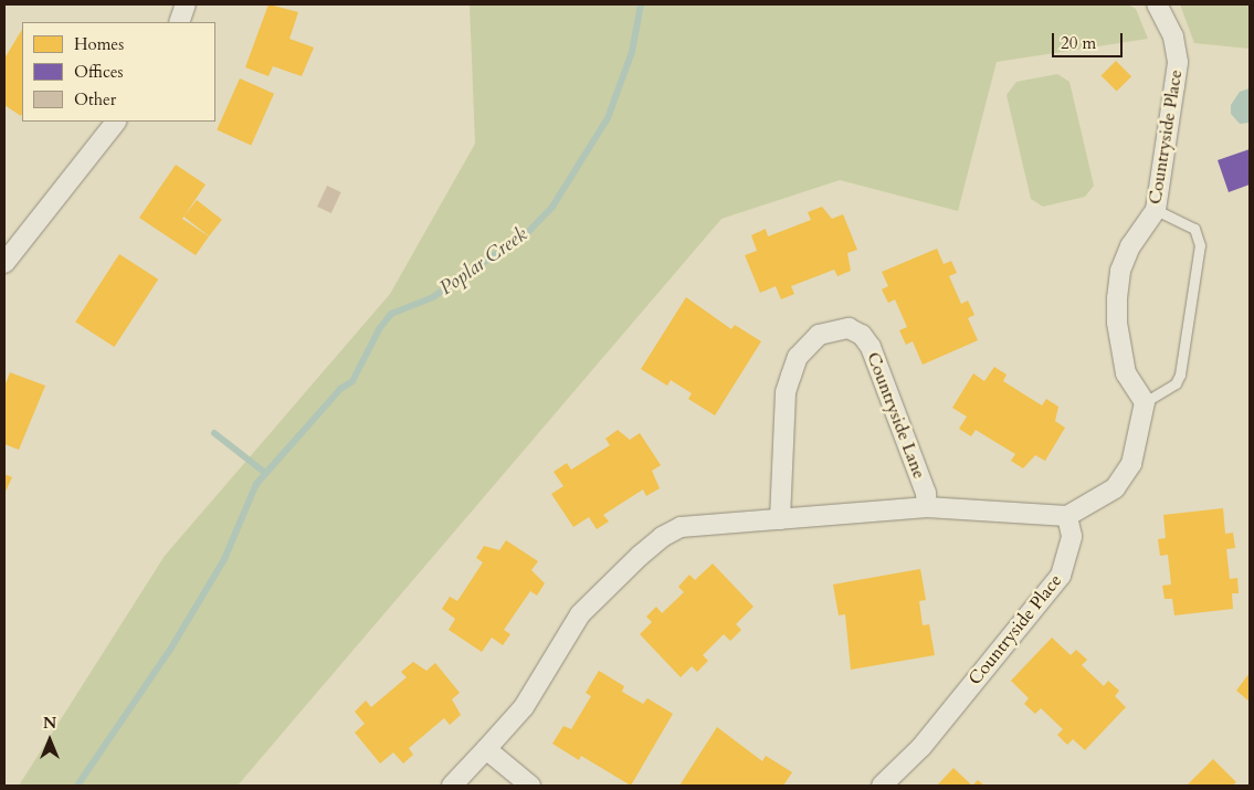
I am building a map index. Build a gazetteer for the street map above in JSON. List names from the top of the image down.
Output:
{
  "streets": {
    "street": ["Countryside Place", "Countryside Lane"]
  },
  "crossings": [
    ["Countryside Place", "Countryside Lane"]
  ],
  "water": ["Poplar Creek"],
  "legend": ["Homes", "Offices", "Other"],
  "scale_bar": "20 m",
  "north": "top"
}
